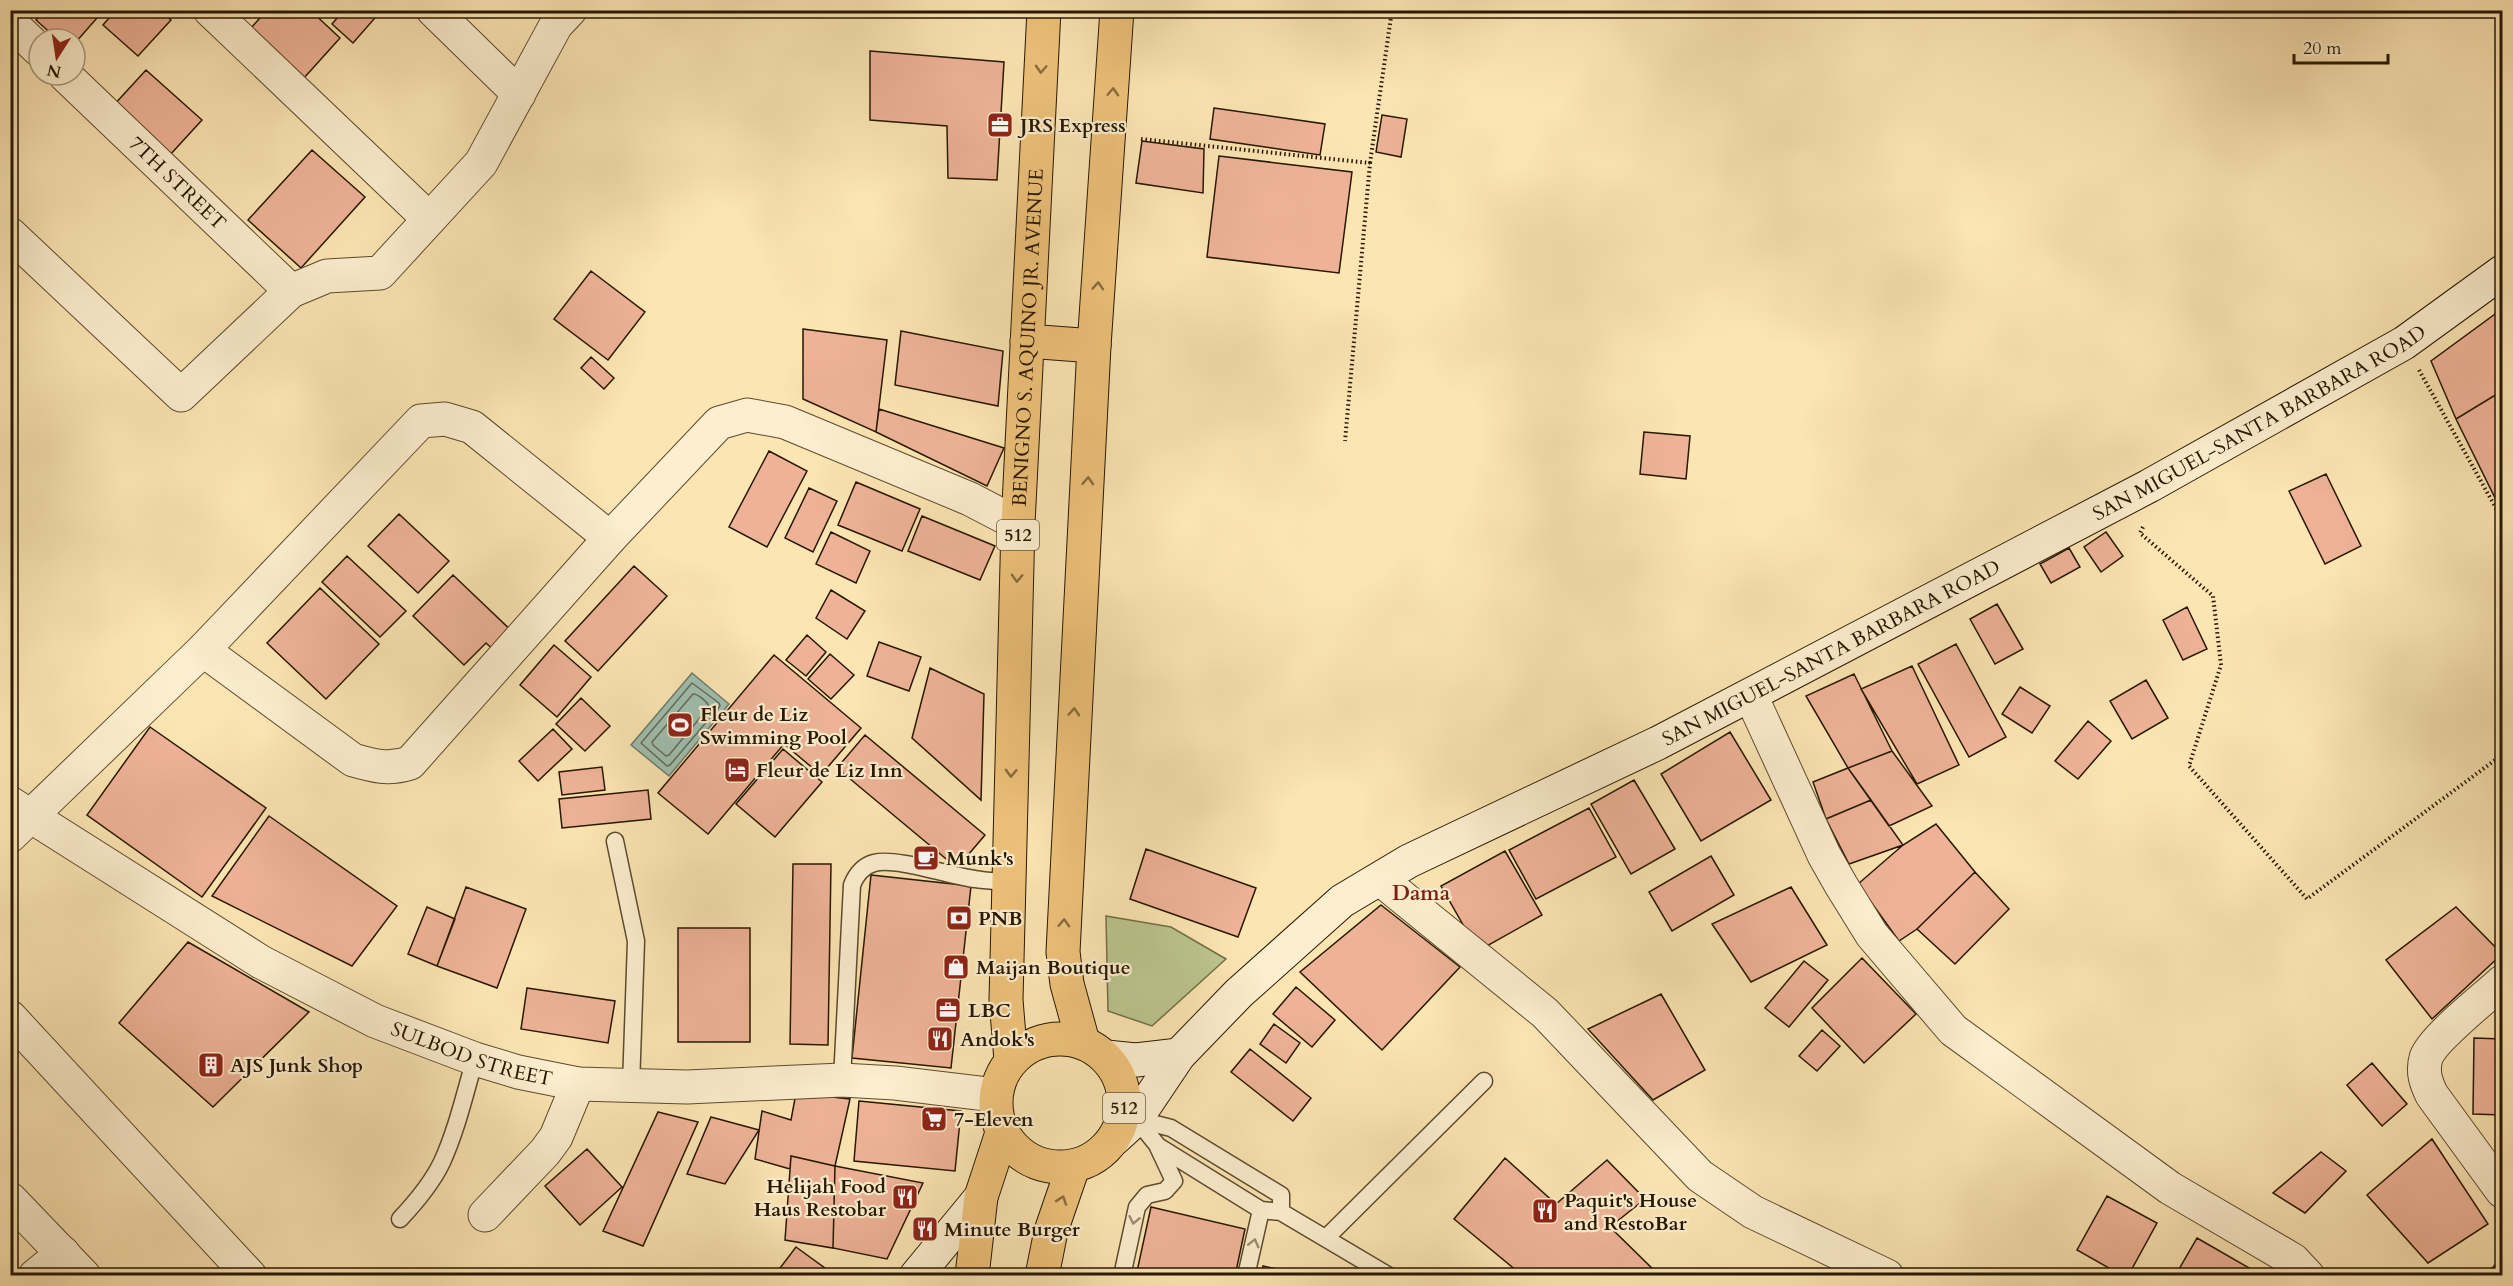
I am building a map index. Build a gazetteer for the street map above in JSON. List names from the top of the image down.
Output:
{
  "streets": {
    "main road": ["BENIGNO S. AQUINO JR. AVENUE", "512"],
    "street": ["7TH STREET", "SAN MIGUEL-SANTA BARBARA ROAD", "SULBOD STREET"]
  },
  "crossings": [
    ["BENIGNO S. AQUINO JR. AVENUE", "SAN MIGUEL-SANTA BARBARA ROAD"],
    ["BENIGNO S. AQUINO JR. AVENUE", "512"],
    ["BENIGNO S. AQUINO JR. AVENUE", "SULBOD STREET"],
    ["SAN MIGUEL-SANTA BARBARA ROAD", "512"],
    ["SAN MIGUEL-SANTA BARBARA ROAD", "SULBOD STREET"],
    ["512", "SULBOD STREET"]
  ],
  "districts": ["Dama"],
  "places": {
    "office": ["JRS Express", "LBC"],
    "sports": ["Fleur de Liz Swimming Pool"],
    "hotel": ["Fleur de Liz Inn"],
    "cafe": ["Munk's"],
    "bank": ["PNB"],
    "shop": ["Maijan Boutique"],
    "restaurant": [
      "Andok's",
      "Helijah Food Haus Restobar",
      "Paquit's House and RestoBar",
      "Minute Burger"
    ],
    "building": ["AJS Junk Shop"],
    "supermarket": ["7-Eleven"]
  },
  "scale_bar": "20 m",
  "north": "bottom"
}
